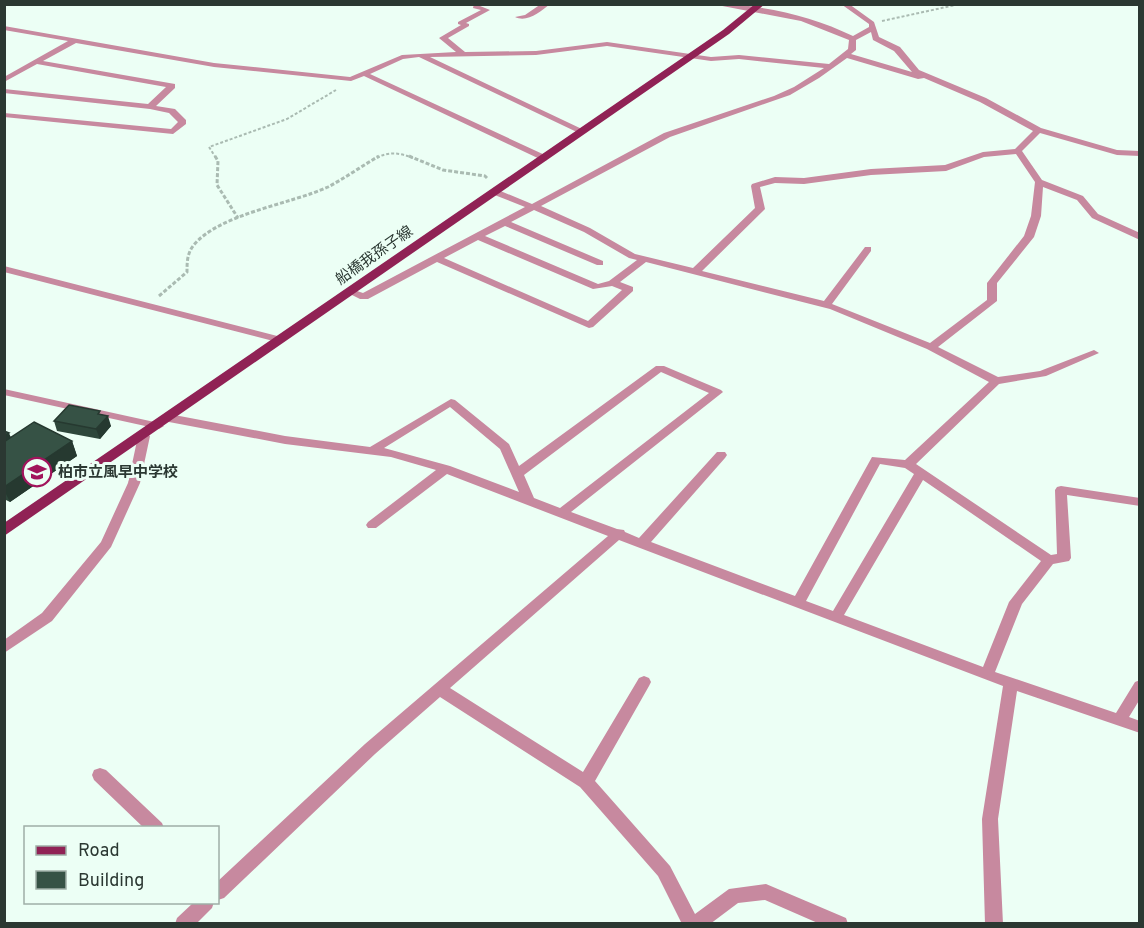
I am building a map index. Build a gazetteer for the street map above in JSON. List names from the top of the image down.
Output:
{
  "streets": {
    "main road": ["船橋我孫子線"]
  },
  "places": {
    "school or university": ["柏市立風早中学校"]
  },
  "legend": ["Road", "Building"]
}
